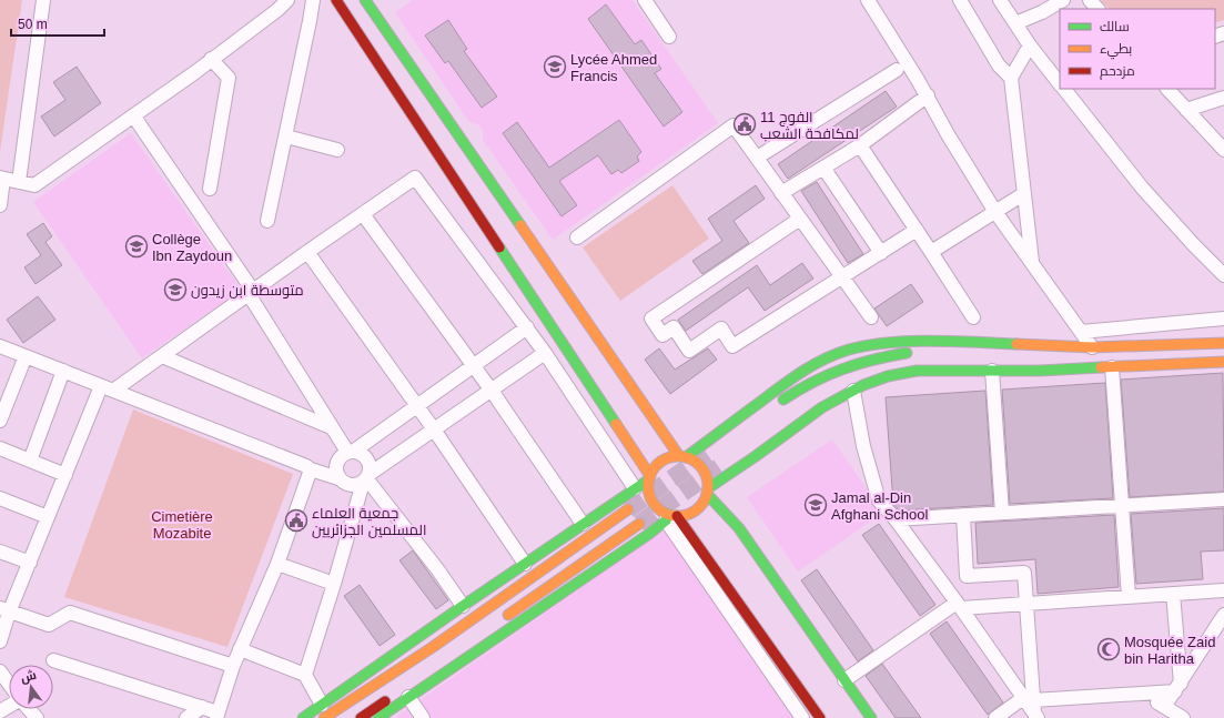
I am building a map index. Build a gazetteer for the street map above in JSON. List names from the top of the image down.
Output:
{
  "parks": ["Cimetière Mozabite"],
  "places": {
    "school or university": [
      "Lycée Ahmed Francis",
      "Collège Ibn Zaydoun",
      "متوسطة ابن زيدون",
      "Jamal al-Din Afghani School"
    ],
    "public building": ["الفوج 11 لمكافحة الشعب", "جمعية العلماء المسلمين الجزائريين"],
    "mosque": ["Mosquée Zaid bin Haritha"]
  },
  "legend": ["سالك", "بطيء", "مزدحم"],
  "scale_bar": "50 m",
  "north": "top"
}
